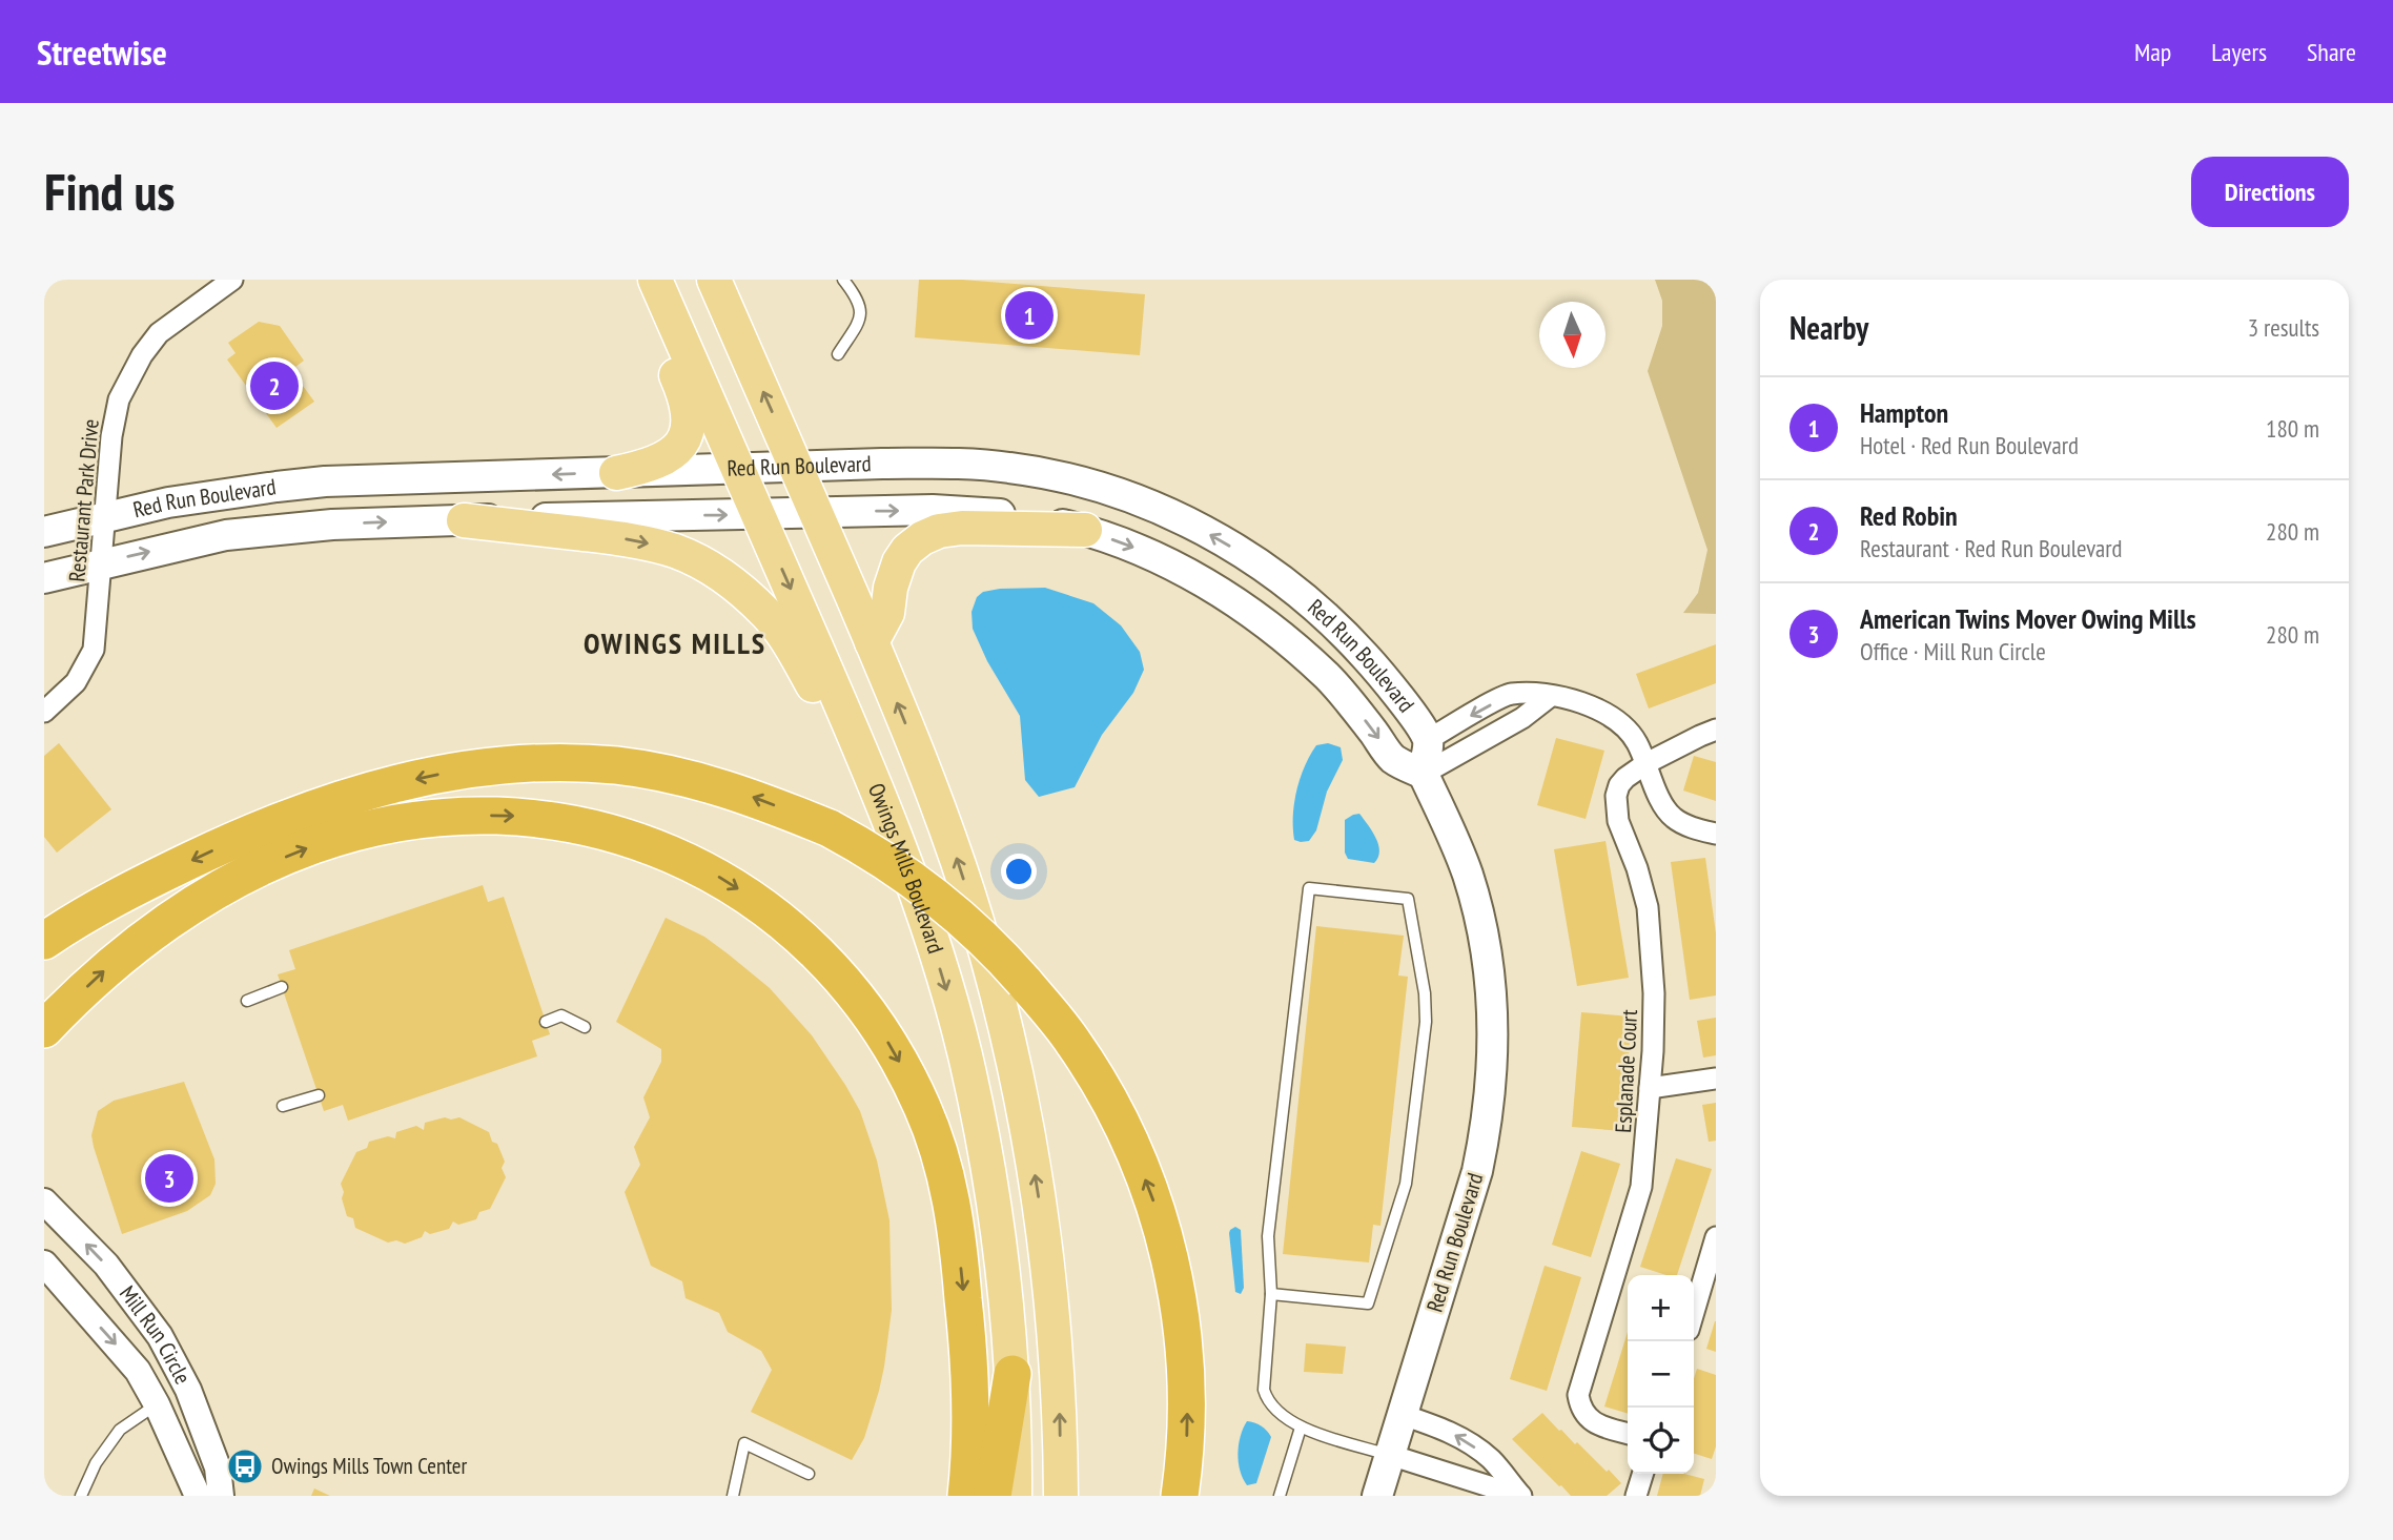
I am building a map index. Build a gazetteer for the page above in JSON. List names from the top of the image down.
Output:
{
  "streets": {
    "main road": ["Red Run Boulevard", "Owings Mills Boulevard"],
    "street": ["Restaurant Park Drive", "Esplanade Court", "Mill Run Circle"]
  },
  "crossings": [
    ["Red Run Boulevard", "Restaurant Park Drive"],
    ["Red Run Boulevard", "Owings Mills Boulevard"]
  ],
  "districts": ["OWINGS MILLS"],
  "places": {
    "bus stop": ["Owings Mills Town Center"]
  },
  "north": "bottom",
  "page": {
    "header": "Streetwise",
    "nav": ["Map", "Layers", "Share"],
    "buttons": "Directions",
    "title": "Find us",
    "heading": ["Nearby", "3 results"],
    "pins": ["1", "2", "3"],
    "list": [
      {
        "mark": "1",
        "name": "Hampton",
        "note": "Hotel · Red Run Boulevard",
        "value": "180 m"
      },
      {
        "mark": "2",
        "name": "Red Robin",
        "note": "Restaurant · Red Run Boulevard",
        "value": "280 m"
      },
      {
        "mark": "3",
        "name": "American Twins Mover Owing Mills",
        "note": "Office · Mill Run Circle",
        "value": "280 m"
      }
    ],
    "map_buttons": ["+", "−"]
  }
}
